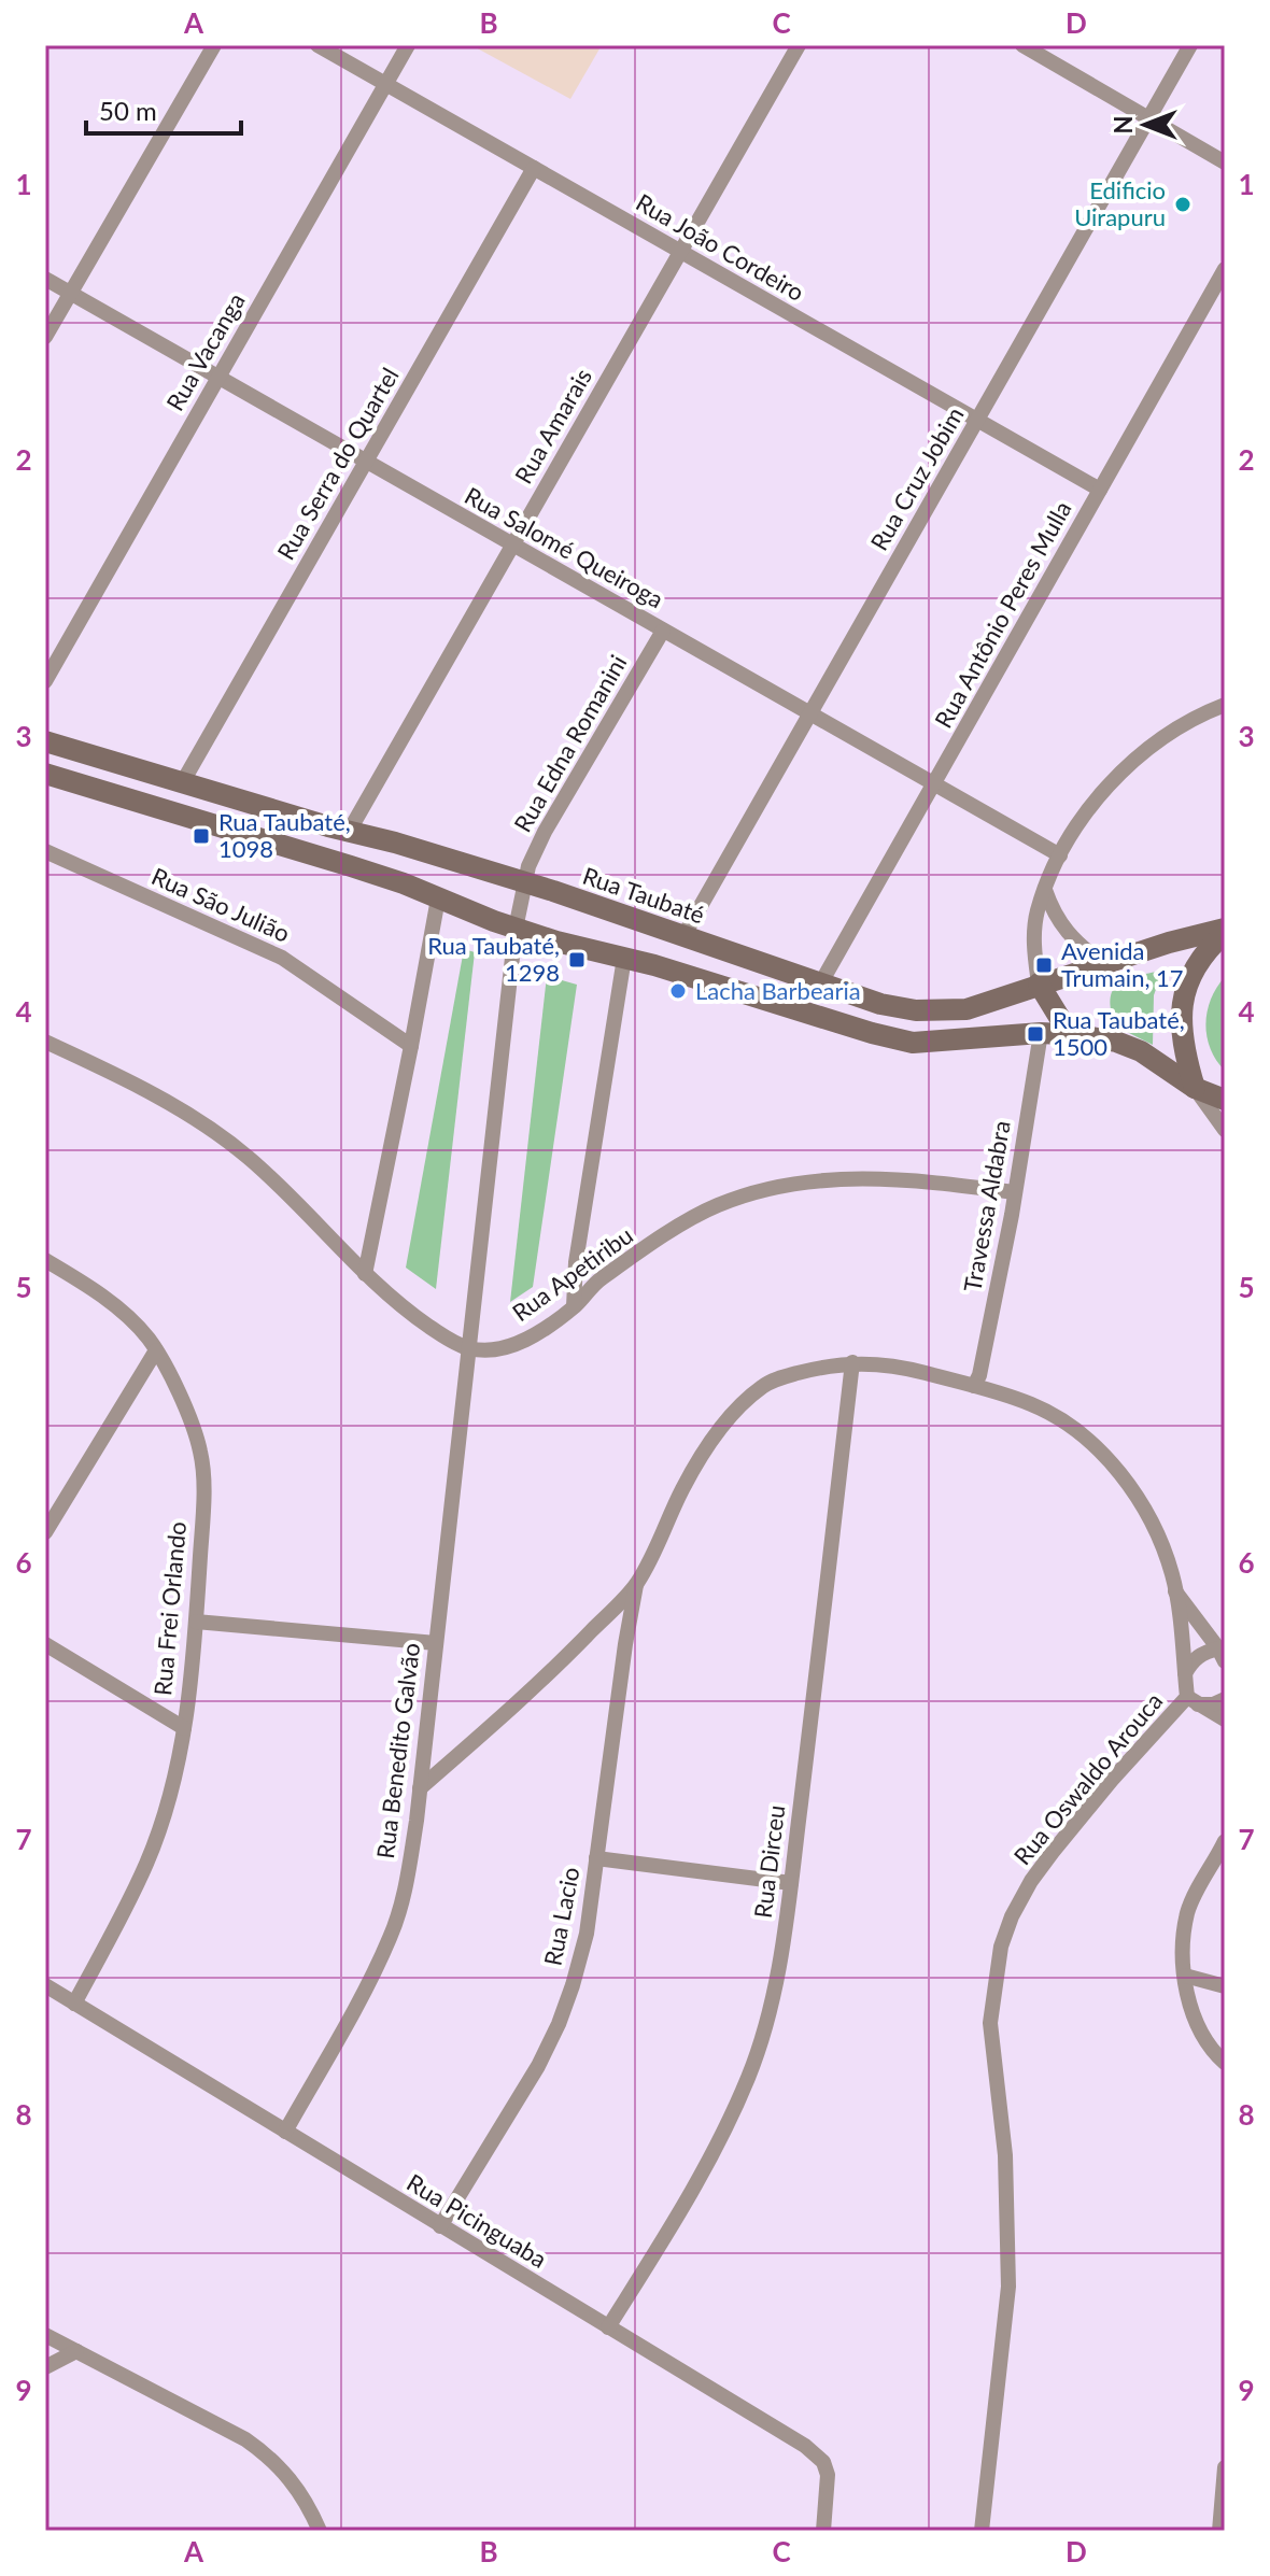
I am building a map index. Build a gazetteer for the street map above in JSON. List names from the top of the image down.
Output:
{
  "streets": {
    "main road": ["Rua Taubaté"],
    "street": [
      "Rua João Cordeiro",
      "Rua Vacanga",
      "Rua Amarais",
      "Rua Serra do Quartel",
      "Rua Cruz Jobim",
      "Rua Salomé Queiroga",
      "Rua Antônio Peres Mulla",
      "Rua Edna Romanini",
      "Rua São Julião",
      "Travessa Aldabra",
      "Rua Apetiribu",
      "Rua Frei Orlando",
      "Rua Benedito Galvão",
      "Rua Oswaldo Arouca",
      "Rua Dirceu",
      "Rua Lacio",
      "Rua Picinguaba"
    ]
  },
  "crossings": [
    ["Rua João Cordeiro", "Rua Vacanga"],
    ["Rua João Cordeiro", "Rua Amarais"],
    ["Rua João Cordeiro", "Rua Serra do Quartel"],
    ["Rua João Cordeiro", "Rua Cruz Jobim"],
    ["Rua João Cordeiro", "Rua Antônio Peres Mulla"],
    ["Rua Vacanga", "Rua Salomé Queiroga"],
    ["Rua Amarais", "Rua Salomé Queiroga"],
    ["Rua Amarais", "Rua Taubaté"],
    ["Rua Serra do Quartel", "Rua Salomé Queiroga"],
    ["Rua Serra do Quartel", "Rua Taubaté"],
    ["Rua Cruz Jobim", "Rua Salomé Queiroga"],
    ["Rua Cruz Jobim", "Rua Taubaté"],
    ["Rua Salomé Queiroga", "Rua Antônio Peres Mulla"],
    ["Rua Salomé Queiroga", "Rua Edna Romanini"],
    ["Rua Antônio Peres Mulla", "Rua Taubaté"],
    ["Rua Edna Romanini", "Rua Taubaté"],
    ["Rua Edna Romanini", "Rua Benedito Galvão"],
    ["Travessa Aldabra", "Rua Apetiribu"],
    ["Travessa Aldabra", "Rua Oswaldo Arouca"],
    ["Rua Apetiribu", "Rua Benedito Galvão"],
    ["Rua Frei Orlando", "Rua Picinguaba"],
    ["Rua Benedito Galvão", "Rua Oswaldo Arouca"],
    ["Rua Benedito Galvão", "Rua Picinguaba"],
    ["Rua Oswaldo Arouca", "Rua Dirceu"],
    ["Rua Oswaldo Arouca", "Rua Lacio"],
    ["Rua Dirceu", "Rua Picinguaba"],
    ["Rua Lacio", "Rua Picinguaba"]
  ],
  "places": {
    "other": ["Edificio Uirapuru", "Lacha Barbearia"],
    "transit": [
      "Rua Taubaté, 1098",
      "Rua Taubaté, 1298",
      "Avenida Trumain, 17",
      "Rua Taubaté, 1500"
    ]
  },
  "scale_bar": "50 m",
  "north": "left",
  "grid": {
    "columns": [
      "A",
      "B",
      "C",
      "D"
    ],
    "rows": [
      "1",
      "2",
      "3",
      "4",
      "5",
      "6",
      "7",
      "8",
      "9"
    ]
  }
}
